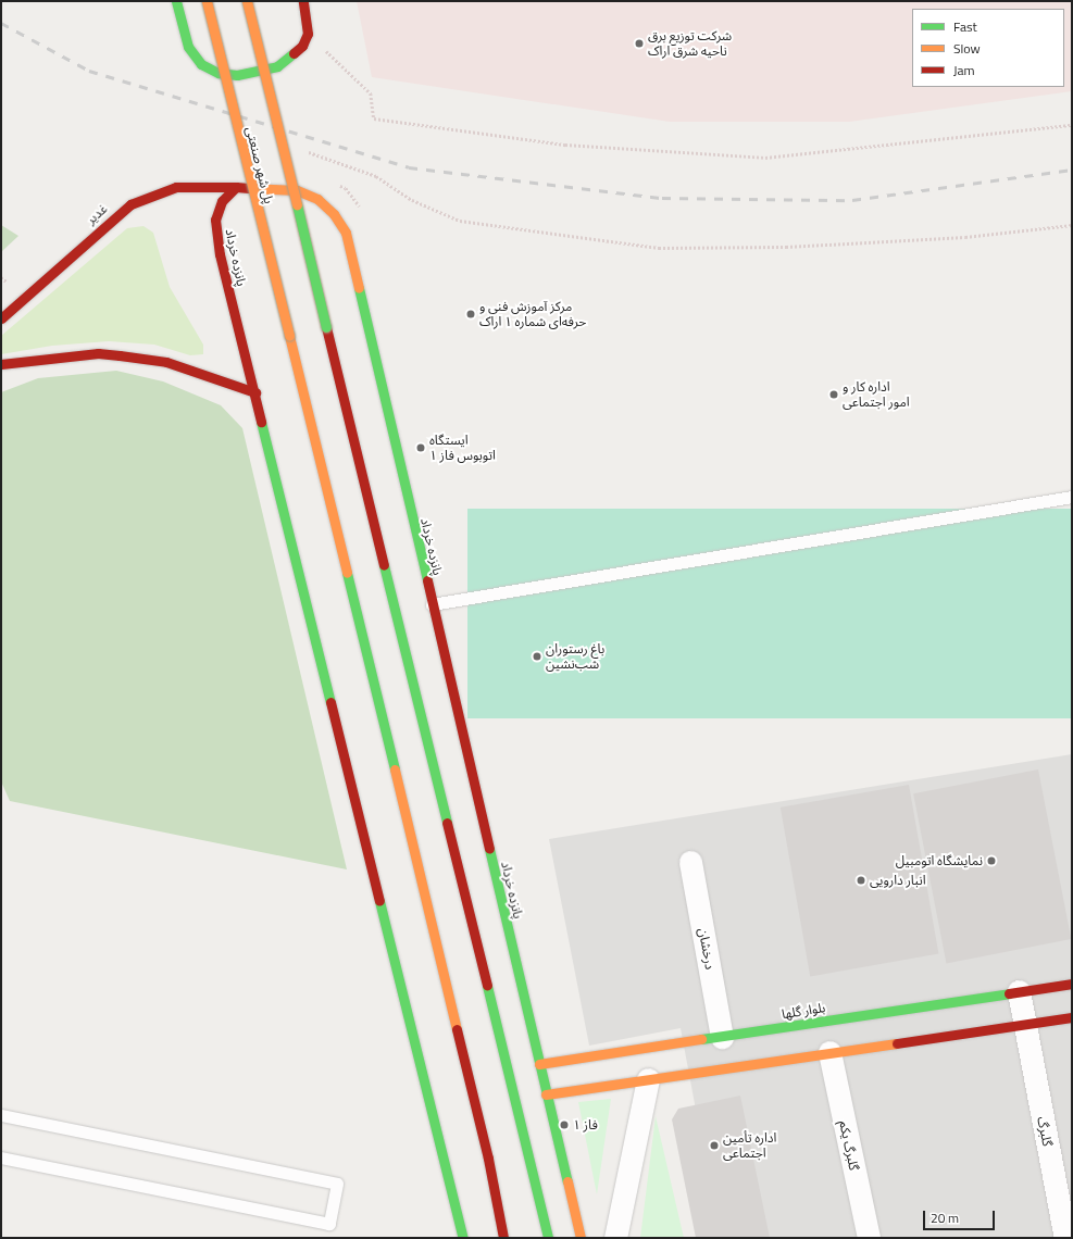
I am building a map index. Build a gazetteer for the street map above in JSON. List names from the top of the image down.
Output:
{
  "streets": {
    "main road": [
      "پل شهر صنعتی",
      "غدیر",
      "پانزده خرداد",
      "بلوار گلها"
    ],
    "street": ["درخشان", "گلبرگ", "گلبرگ یکم"]
  },
  "crossings": [
    ["غدیر", "پانزده خرداد"],
    ["پانزده خرداد", "بلوار گلها"],
    ["درخشان", "بلوار گلها"],
    ["بلوار گلها", "گلبرگ"]
  ],
  "places": [
    "شرکت توزیع برق ناحیه شرق اراک",
    "مرکز آموزش فنی و حرفه‌ای شماره ۱ اراک",
    "اداره کار و امور اجتماعی",
    "ایستگاه اتوبوس فاز ۱",
    "باغ رستوران شب‌نشین",
    "نمایشگاه اتومبیل",
    "انبار دارویی",
    "فاز ۱",
    "اداره تأمین اجتماعی"
  ],
  "legend": ["Fast", "Slow", "Jam"],
  "scale_bar": "20 m"
}
